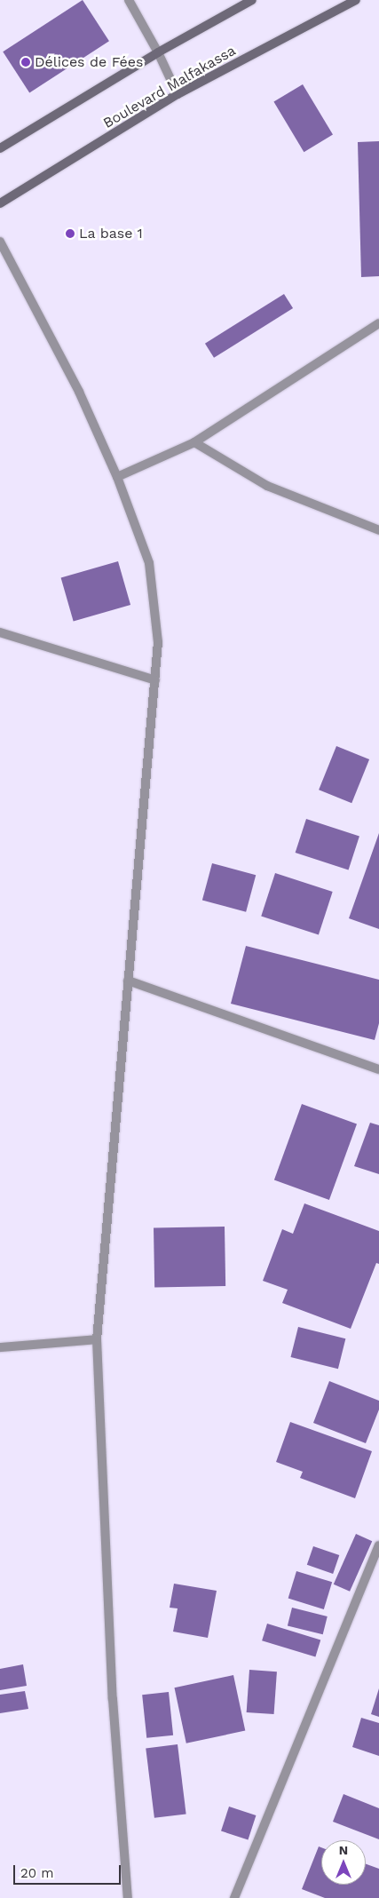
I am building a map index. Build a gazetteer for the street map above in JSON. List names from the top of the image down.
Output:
{
  "streets": {
    "main road": ["Boulevard Malfakassa"]
  },
  "places": ["Délices de Fées", "La base 1"],
  "scale_bar": "20 m",
  "north": "top"
}
